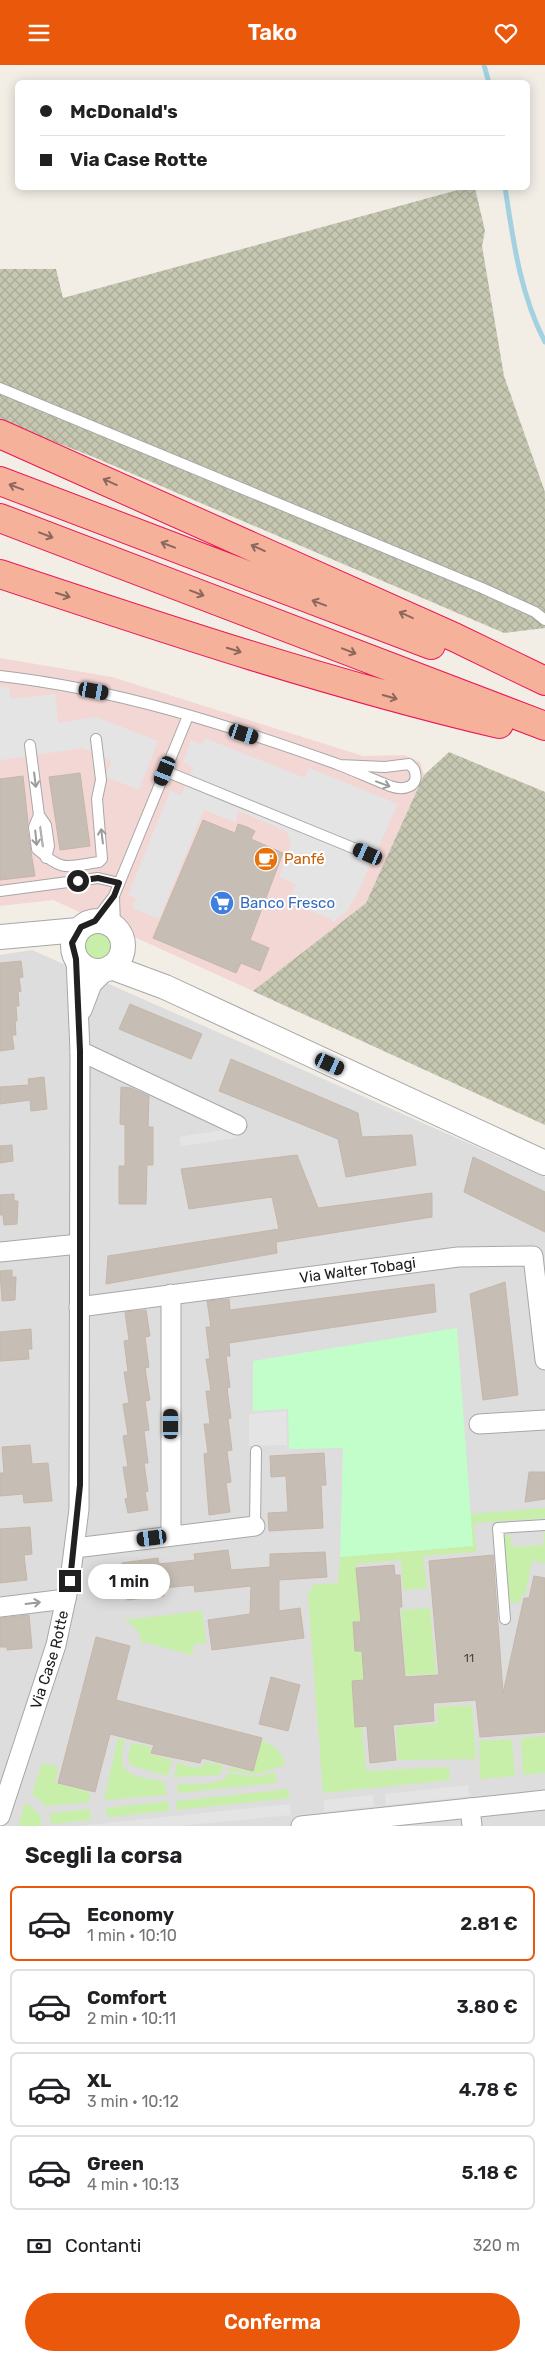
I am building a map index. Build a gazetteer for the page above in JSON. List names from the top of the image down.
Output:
{
  "streets": {
    "street": ["Via Walter Tobagi", "Via Case Rotte"]
  },
  "crossings": [
    ["Via Walter Tobagi", "Via Case Rotte"]
  ],
  "places": {
    "cafe": ["Panfé"],
    "supermarket": ["Banco Fresco"]
  },
  "house_numbers": ["11"],
  "page": {
    "header": "Tako",
    "banner": ["McDonald's", "Via Case Rotte"],
    "bubble": "1 min",
    "heading": "Scegli la corsa",
    "list": [
      {
        "name": "Economy",
        "note": "1 min · 10:10",
        "value": "2.81 €"
      },
      {
        "name": "Comfort",
        "note": "2 min · 10:11",
        "value": "3.80 €"
      },
      {
        "name": "XL",
        "note": "3 min · 10:12",
        "value": "4.78 €"
      },
      {
        "name": "Green",
        "note": "4 min · 10:13",
        "value": "5.18 €"
      }
    ],
    "pay": ["Contanti", "320 m"],
    "buttons": "Conferma"
  }
}
